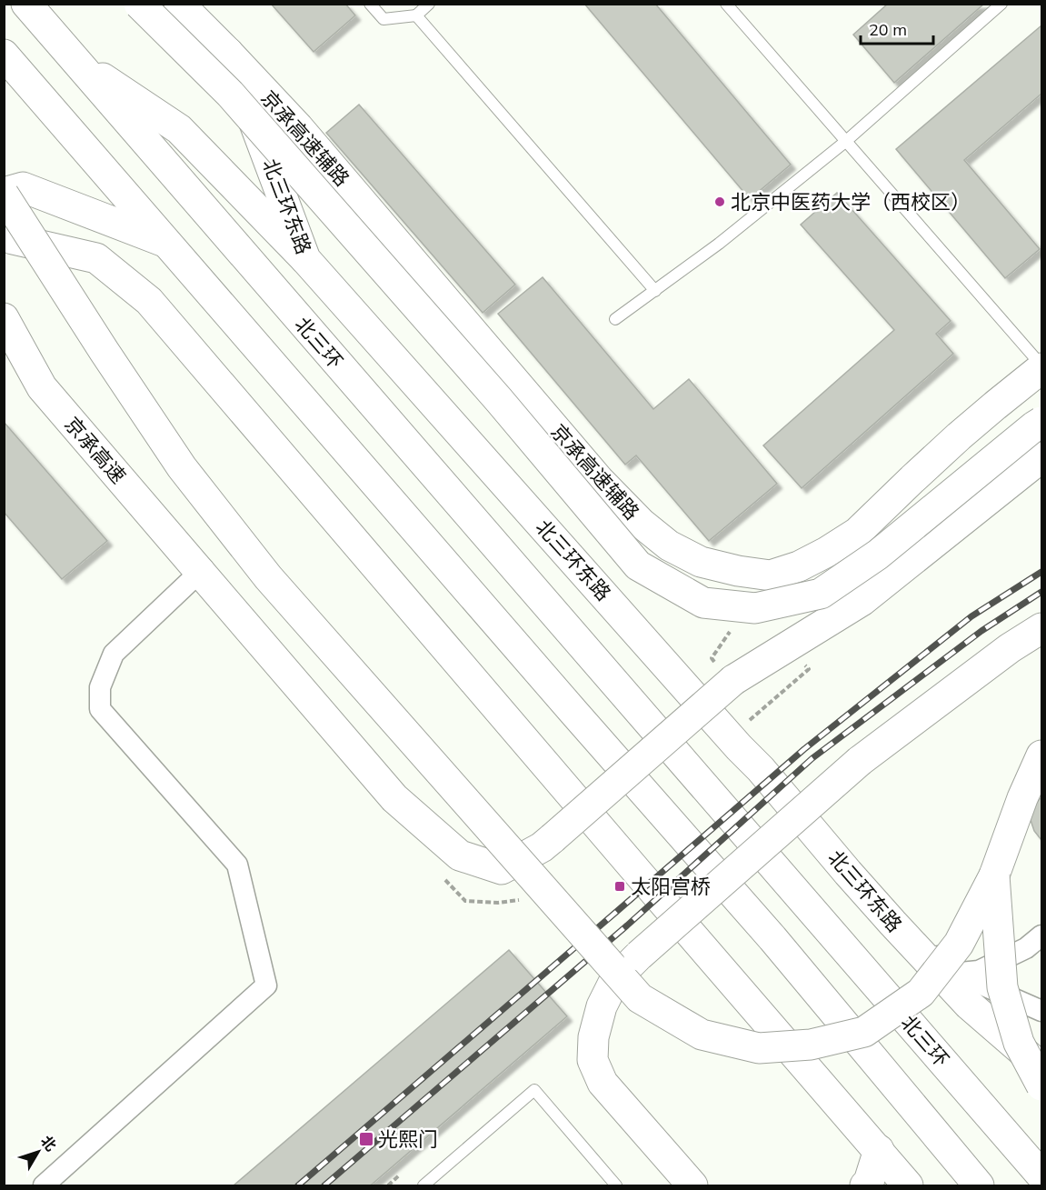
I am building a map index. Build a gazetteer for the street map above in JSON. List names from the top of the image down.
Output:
{
  "streets": {
    "main road": [
      "京承高速辅路",
      "北三环东路",
      "北三环",
      "京承高速"
    ]
  },
  "crossings": [
    ["京承高速辅路", "北三环东路"]
  ],
  "places": {
    "other": ["北京中医药大学（西校区）"],
    "transit": ["太阳宫桥", "光熙门"]
  },
  "scale_bar": "20 m",
  "north": "top right"
}
